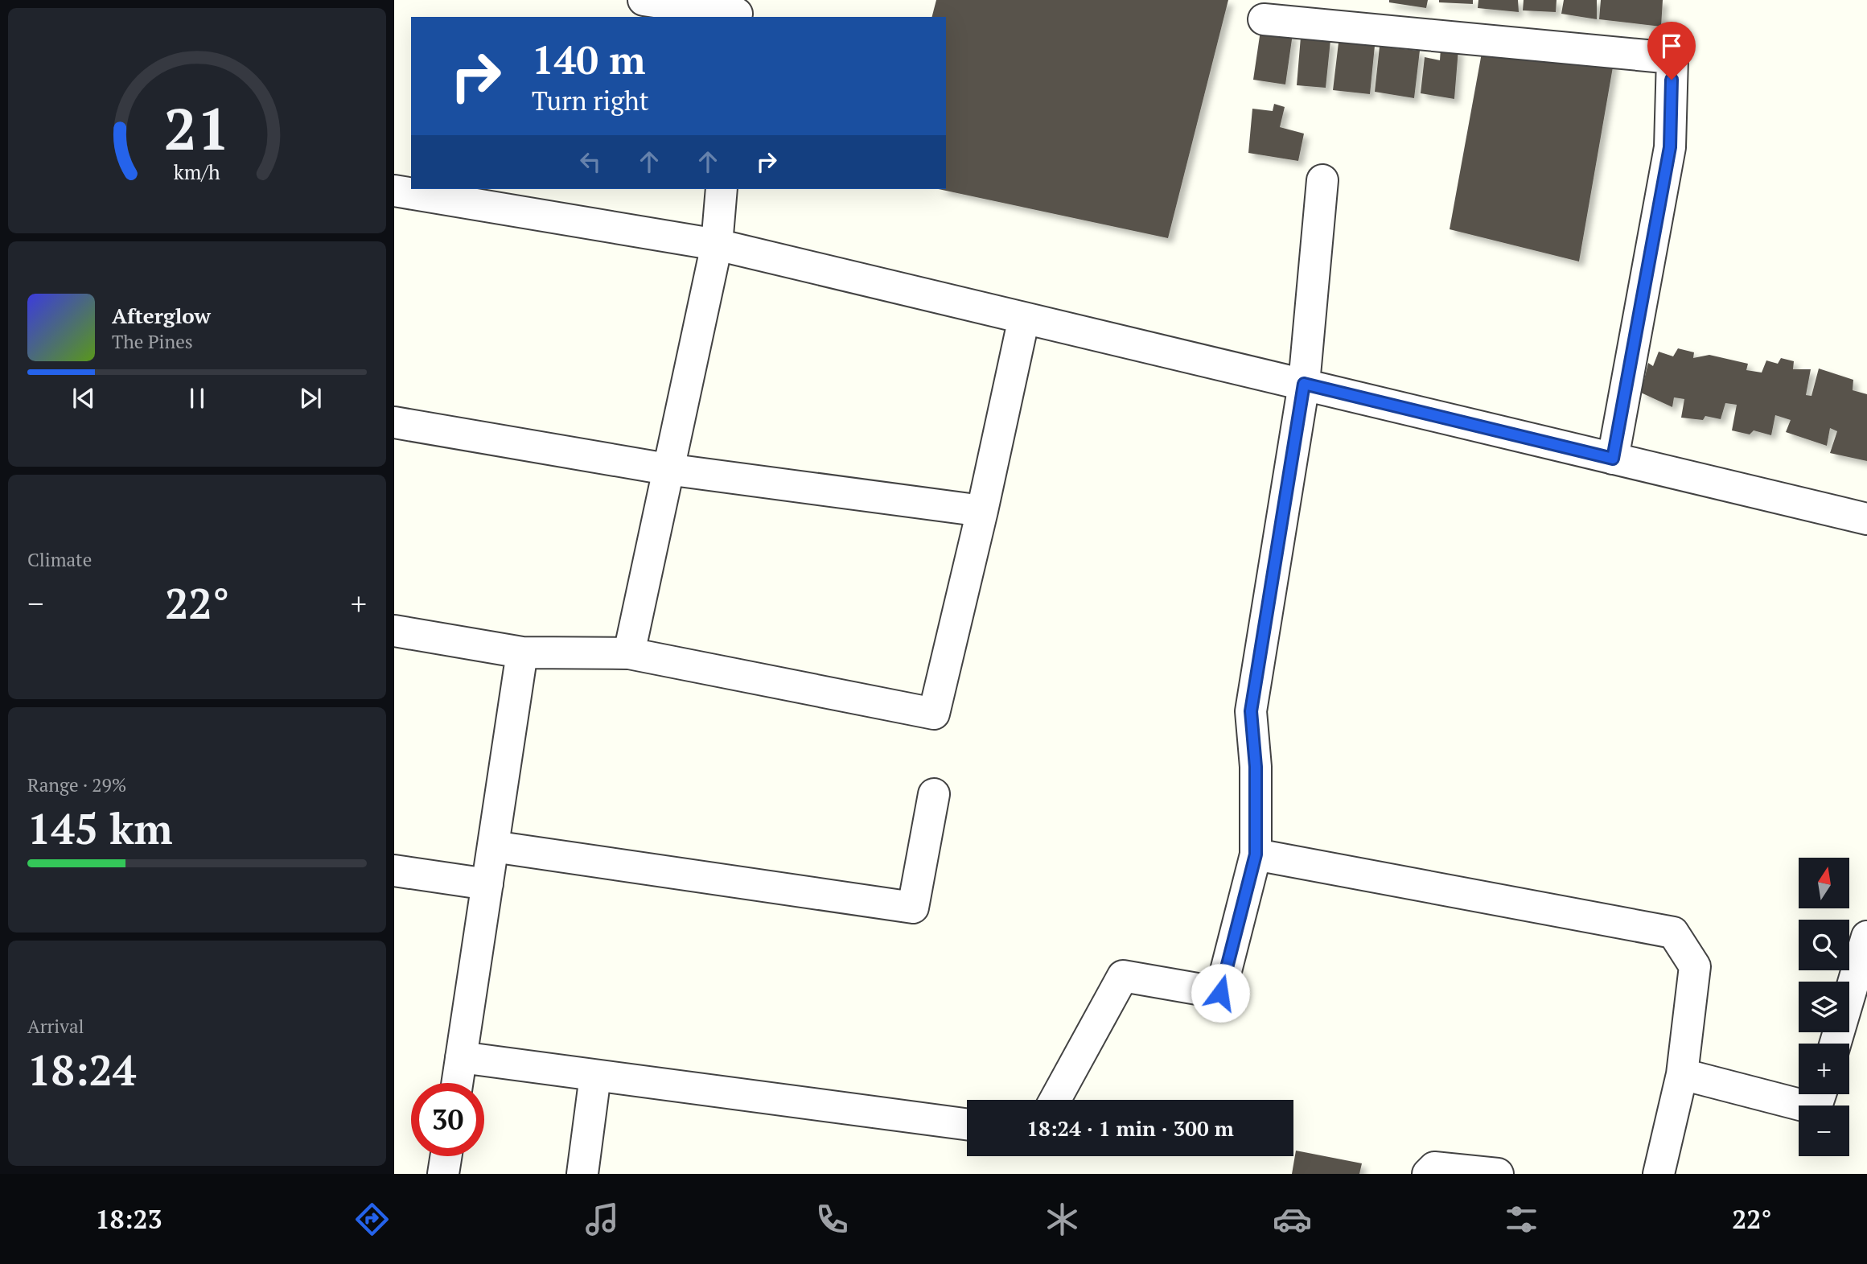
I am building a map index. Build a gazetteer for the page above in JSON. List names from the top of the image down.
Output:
{
  "north": "top",
  "page": {
    "turn": ["140 m", "Turn right"],
    "song": ["Afterglow", "The Pines"],
    "tile": [
      "Climate",
      ["Range · 29%", "145 km"],
      ["Arrival", "18:24"]
    ],
    "heat": ["−", "22°", "+"],
    "map_buttons": ["+", "−"],
    "limit": "30",
    "trip": "18:24 · 1 min · 300 m",
    "tabs": ["18:23", "22°"],
    "gauge": ["21", "km/h"]
  }
}
